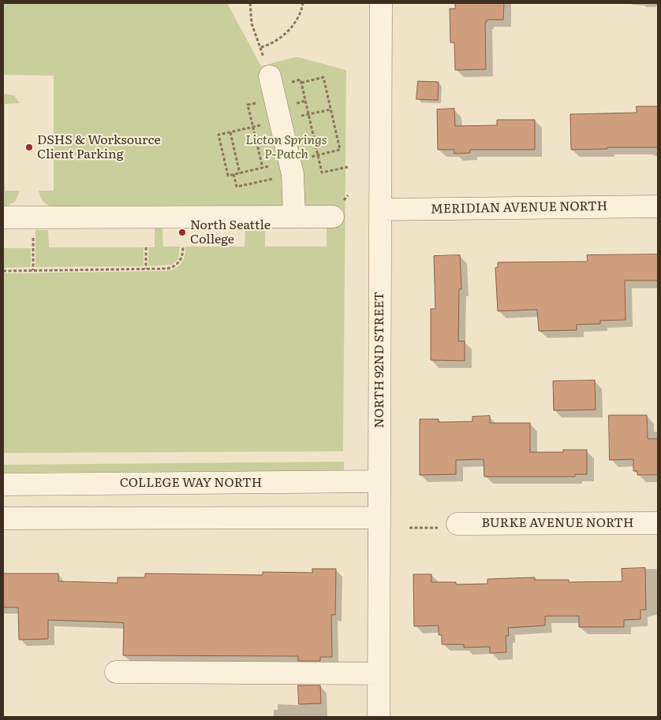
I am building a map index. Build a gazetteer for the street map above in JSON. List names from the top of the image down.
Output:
{
  "streets": {
    "street": [
      "MERIDIAN AVENUE NORTH",
      "NORTH 92ND STREET",
      "COLLEGE WAY NORTH",
      "BURKE AVENUE NORTH"
    ]
  },
  "crossings": [
    ["MERIDIAN AVENUE NORTH", "NORTH 92ND STREET"],
    ["NORTH 92ND STREET", "COLLEGE WAY NORTH"]
  ],
  "parks": ["Licton Springs P-Patch"],
  "places": ["DSHS & Worksource Client Parking", "North Seattle College"]
}
